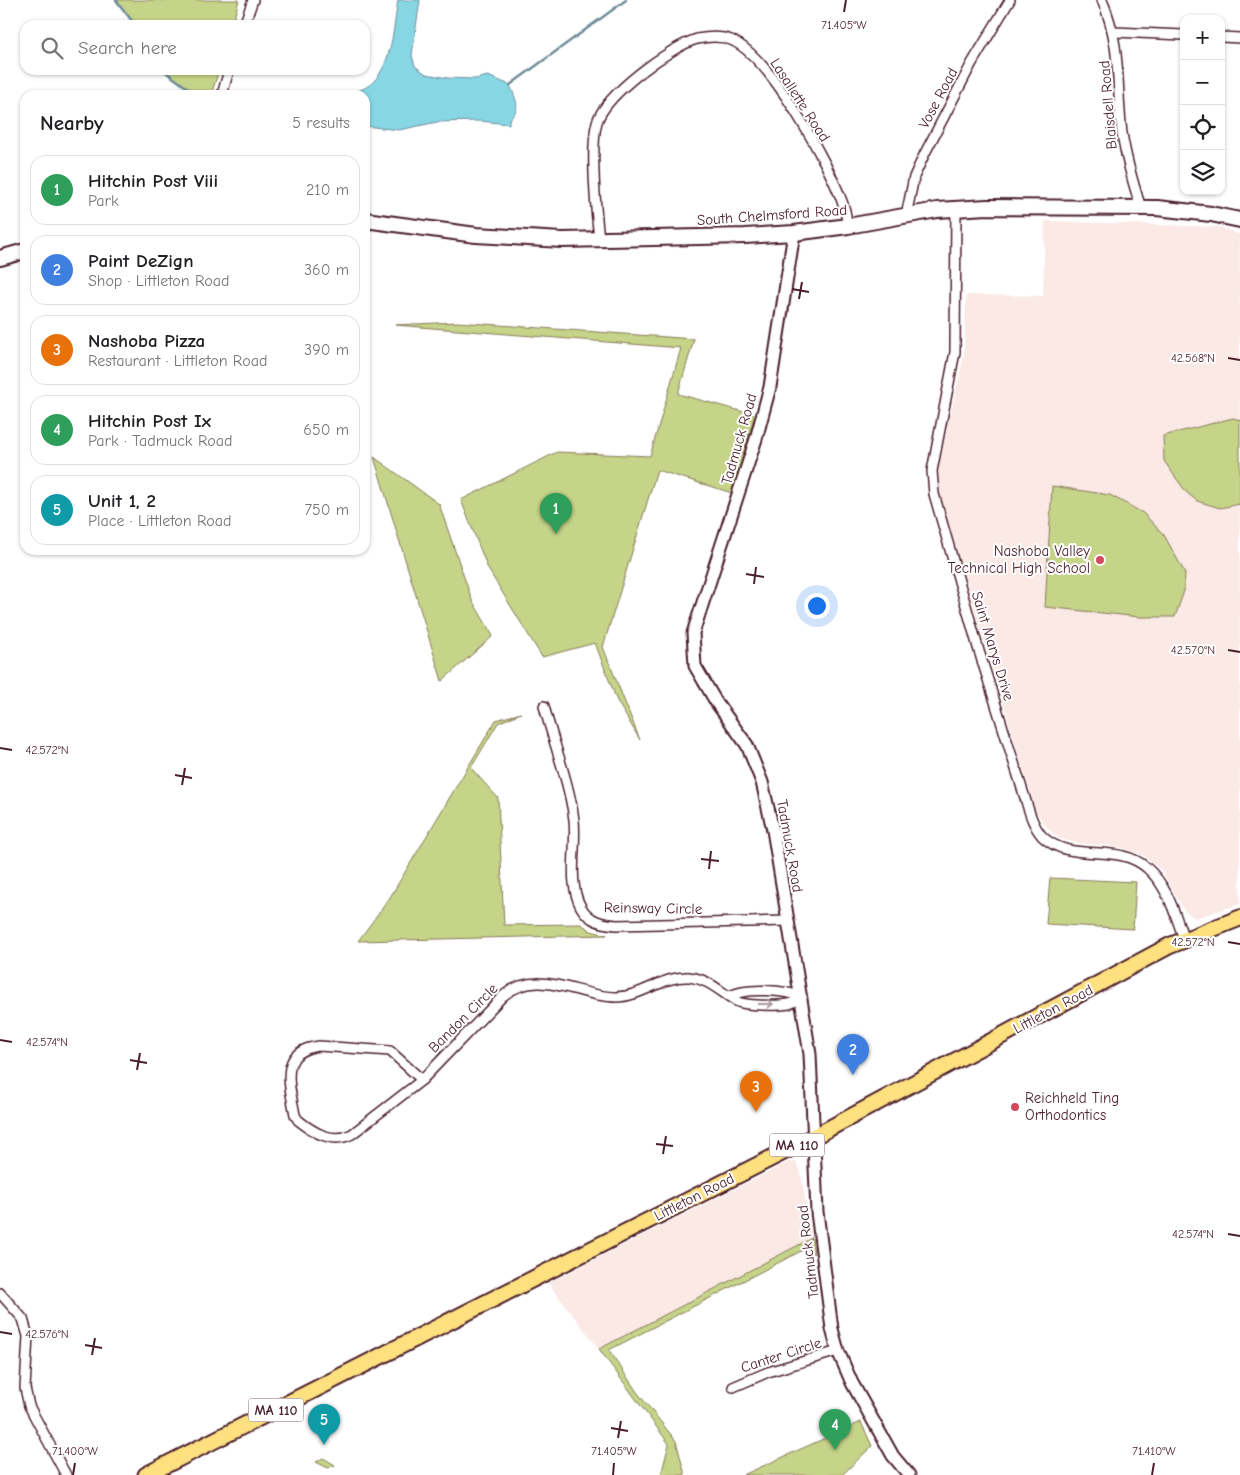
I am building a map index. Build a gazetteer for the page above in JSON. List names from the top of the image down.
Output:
{
  "streets": {
    "main road": ["South Chelmsford Road", "Littleton Road", "MA 110"],
    "street": [
      "Vose Road",
      "Lasallette Road",
      "Blaisdell Road",
      "Tadmuck Road",
      "Saint Marys Drive",
      "Reinsway Circle",
      "Bandon Circle",
      "Canter Circle"
    ]
  },
  "crossings": [
    ["Vose Road", "South Chelmsford Road"],
    ["Lasallette Road", "South Chelmsford Road"],
    ["Blaisdell Road", "South Chelmsford Road"],
    ["South Chelmsford Road", "Tadmuck Road"],
    ["South Chelmsford Road", "Saint Marys Drive"],
    ["Tadmuck Road", "Reinsway Circle"],
    ["Tadmuck Road", "Littleton Road"],
    ["Tadmuck Road", "Bandon Circle"],
    ["Tadmuck Road", "Canter Circle"],
    ["Saint Marys Drive", "Littleton Road"]
  ],
  "places": ["Nashoba Valley Technical High School", "Reichheld Ting Orthodontics"],
  "page": {
    "map_buttons": ["+", "−"],
    "search": "Search here",
    "heading": ["Nearby", "5 results"],
    "list": [
      {
        "mark": "1",
        "name": "Hitchin Post Viii",
        "note": "Park",
        "value": "210 m"
      },
      {
        "mark": "2",
        "name": "Paint DeZign",
        "note": "Shop · Littleton Road",
        "value": "360 m"
      },
      {
        "mark": "3",
        "name": "Nashoba Pizza",
        "note": "Restaurant · Littleton Road",
        "value": "390 m"
      },
      {
        "mark": "4",
        "name": "Hitchin Post Ix",
        "note": "Park · Tadmuck Road",
        "value": "650 m"
      },
      {
        "mark": "5",
        "name": "Unit 1, 2",
        "note": "Place · Littleton Road",
        "value": "750 m"
      }
    ],
    "pins": [
      "1",
      "2",
      "3",
      "5",
      "4"
    ]
  },
  "coordinates": [
    "71.405°W",
    "42.568°N",
    "42.570°N",
    "42.572°N",
    "42.574°N",
    "42.576°N",
    "71.400°W",
    "71.410°W"
  ]
}
